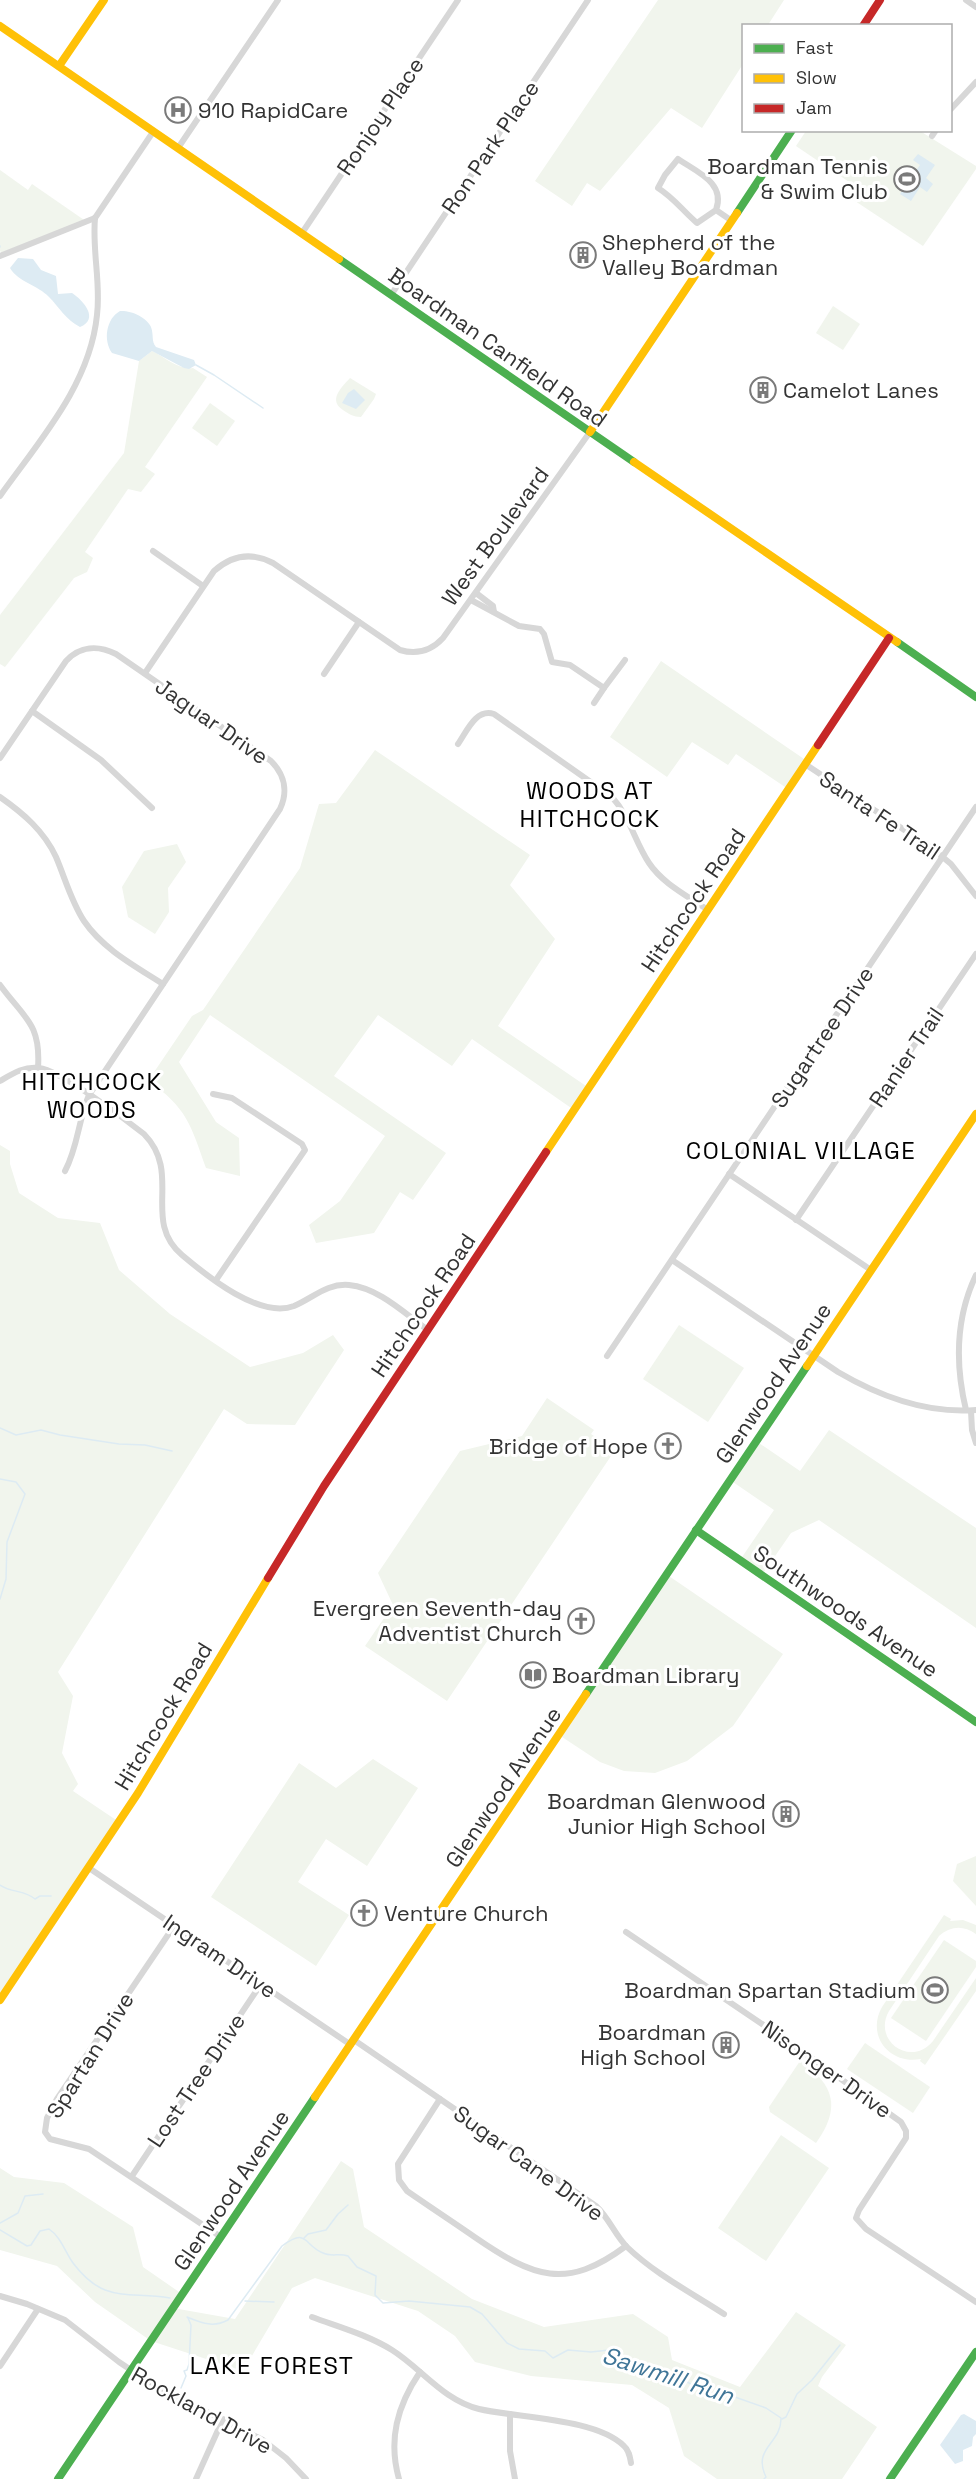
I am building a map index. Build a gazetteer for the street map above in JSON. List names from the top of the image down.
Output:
{
  "streets": {
    "street": [
      "Ronjoy Place",
      "Ron Park Place",
      "Boardman Canfield Road",
      "West Boulevard",
      "Jaguar Drive",
      "Santa Fe Trail",
      "Hitchcock Road",
      "Sugartree Drive",
      "Ranier Trail",
      "Glenwood Avenue",
      "Southwoods Avenue",
      "Ingram Drive",
      "Spartan Drive",
      "Nisonger Drive",
      "Lost Tree Drive",
      "Sugar Cane Drive",
      "Rockland Drive"
    ]
  },
  "crossings": [
    ["Ronjoy Place", "Boardman Canfield Road"],
    ["Ron Park Place", "Boardman Canfield Road"],
    ["Boardman Canfield Road", "West Boulevard"],
    ["Boardman Canfield Road", "Hitchcock Road"],
    ["West Boulevard", "Jaguar Drive"],
    ["Santa Fe Trail", "Hitchcock Road"],
    ["Santa Fe Trail", "Sugartree Drive"],
    ["Hitchcock Road", "Ingram Drive"],
    ["Glenwood Avenue", "Southwoods Avenue"],
    ["Glenwood Avenue", "Ingram Drive"],
    ["Glenwood Avenue", "Spartan Drive"],
    ["Glenwood Avenue", "Sugar Cane Drive"],
    ["Glenwood Avenue", "Rockland Drive"],
    ["Ingram Drive", "Spartan Drive"],
    ["Ingram Drive", "Lost Tree Drive"],
    ["Ingram Drive", "Sugar Cane Drive"],
    ["Spartan Drive", "Lost Tree Drive"]
  ],
  "districts": [
    "WOODS AT HITCHCOCK",
    "HITCHCOCK WOODS",
    "COLONIAL VILLAGE",
    "LAKE FOREST"
  ],
  "water": ["Sawmill Run"],
  "places": {
    "hospital": ["910 RapidCare"],
    "sports": ["Boardman Tennis & Swim Club", "Boardman Spartan Stadium"],
    "building": [
      "Shepherd of the Valley Boardman",
      "Camelot Lanes",
      "Boardman Glenwood Junior High School",
      "Boardman High School"
    ],
    "church": ["Bridge of Hope", "Evergreen Seventh-day Adventist Church", "Venture Church"],
    "library": ["Boardman Library"]
  },
  "legend": ["Fast", "Slow", "Jam"]
}
